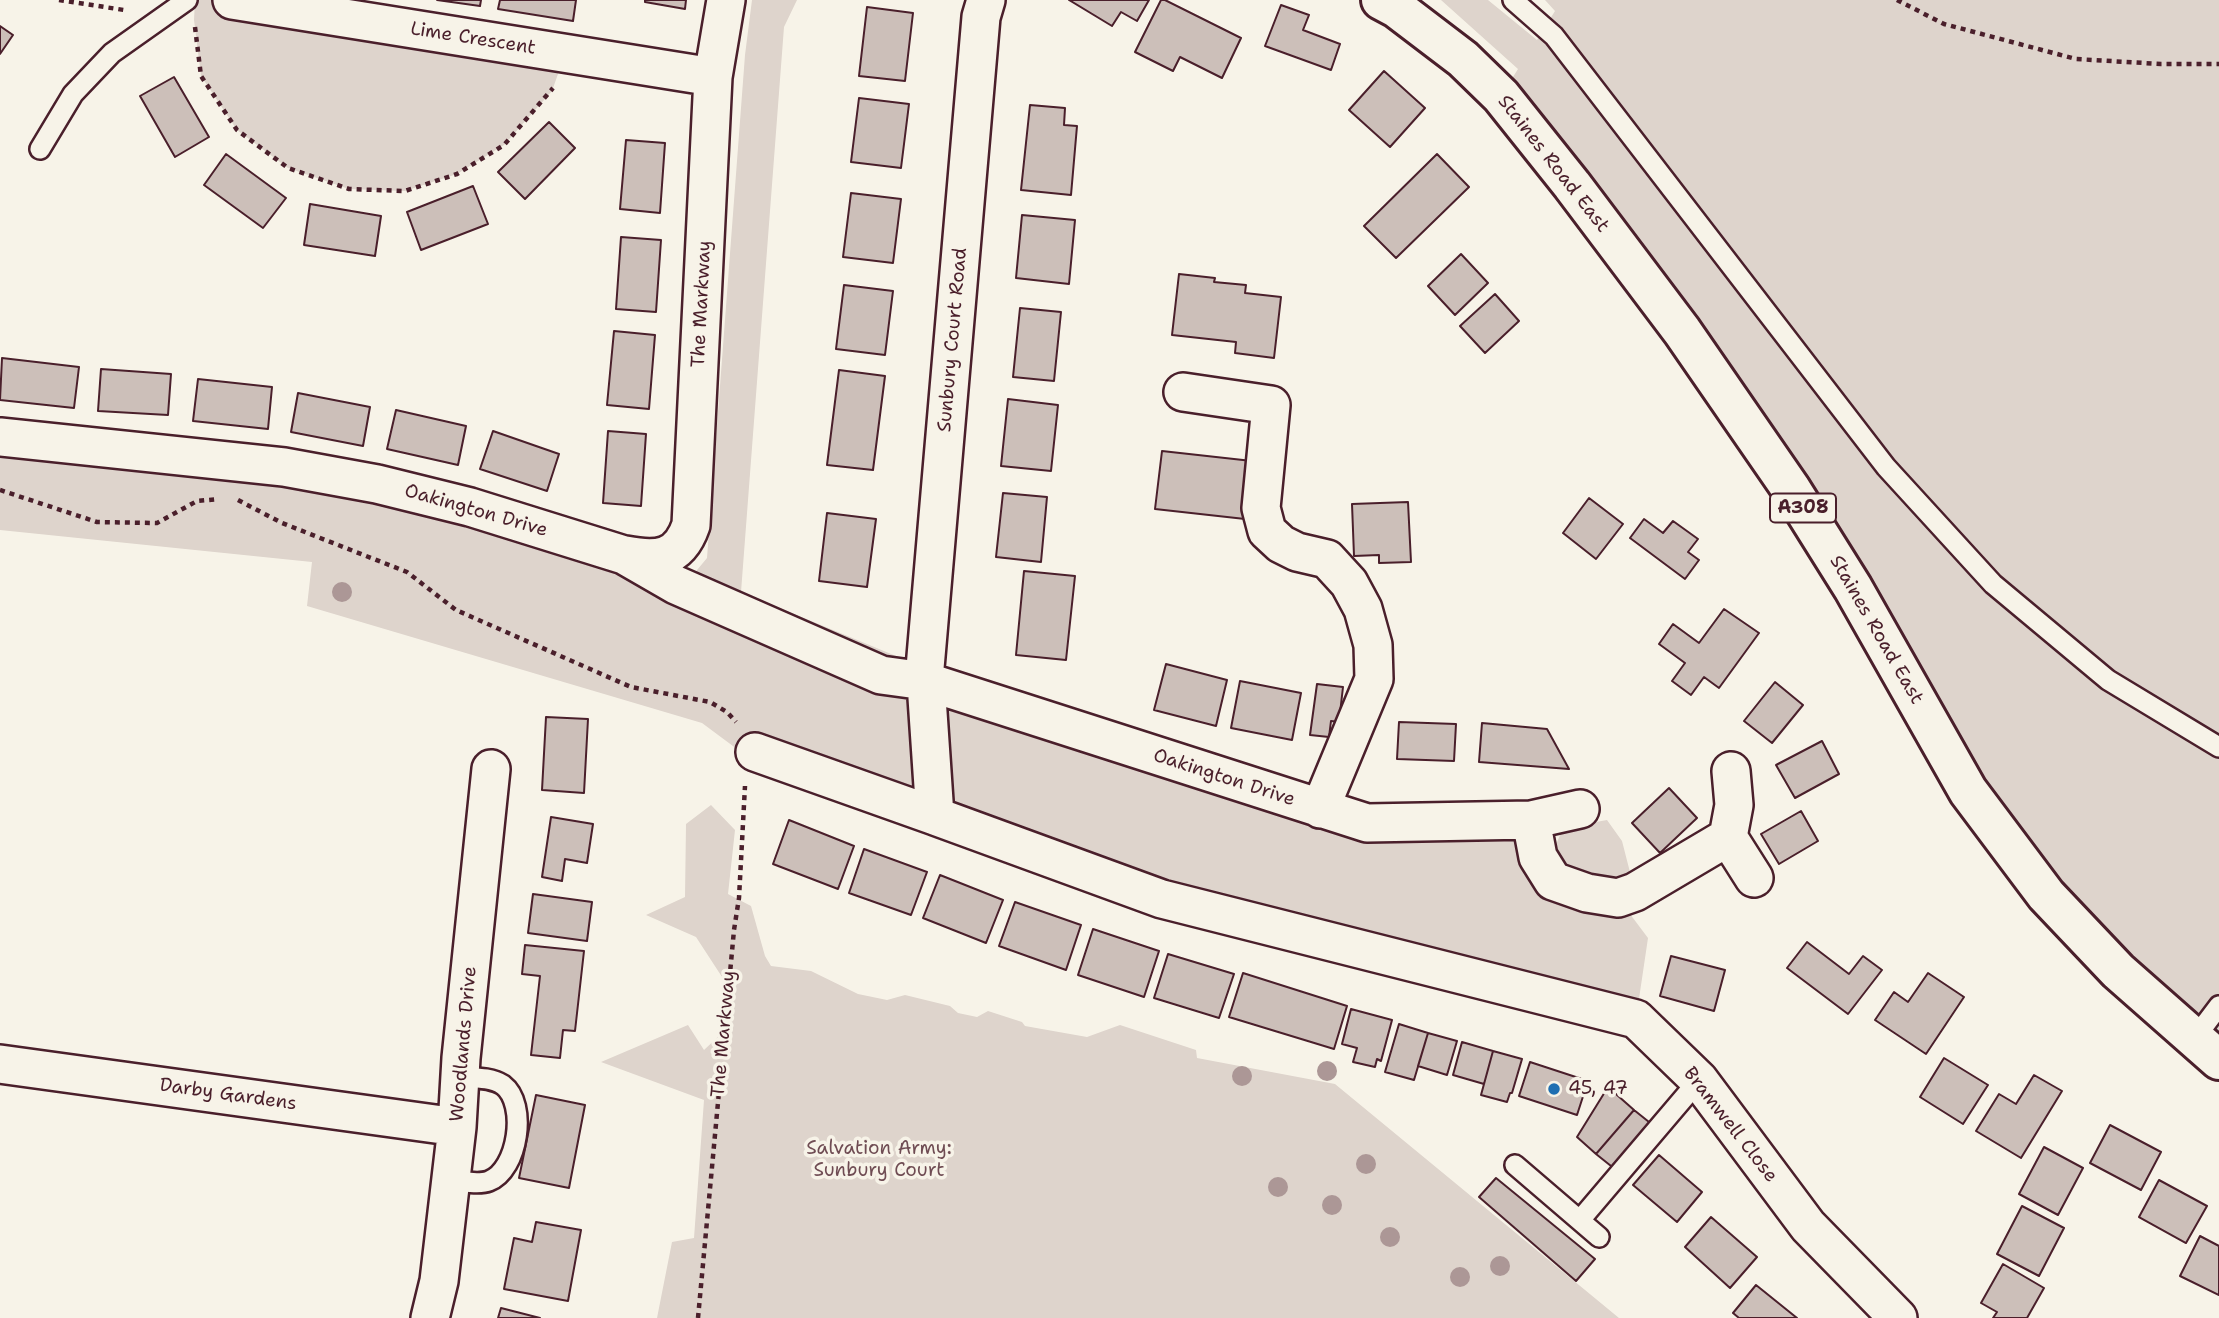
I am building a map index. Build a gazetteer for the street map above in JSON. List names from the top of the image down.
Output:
{
  "streets": {
    "highway": ["Staines Road East", "A308"],
    "street": [
      "Lime Crescent",
      "The Markway",
      "Sunbury Court Road",
      "Oakington Drive",
      "Woodlands Drive",
      "Darby Gardens",
      "Bramwell Close"
    ]
  },
  "crossings": [
    ["Lime Crescent", "The Markway"],
    ["The Markway", "Oakington Drive"],
    ["Sunbury Court Road", "Oakington Drive"],
    ["Woodlands Drive", "Darby Gardens"]
  ],
  "parks": ["Salvation Army: Sunbury Court"],
  "places": ["45, 47"]
}
